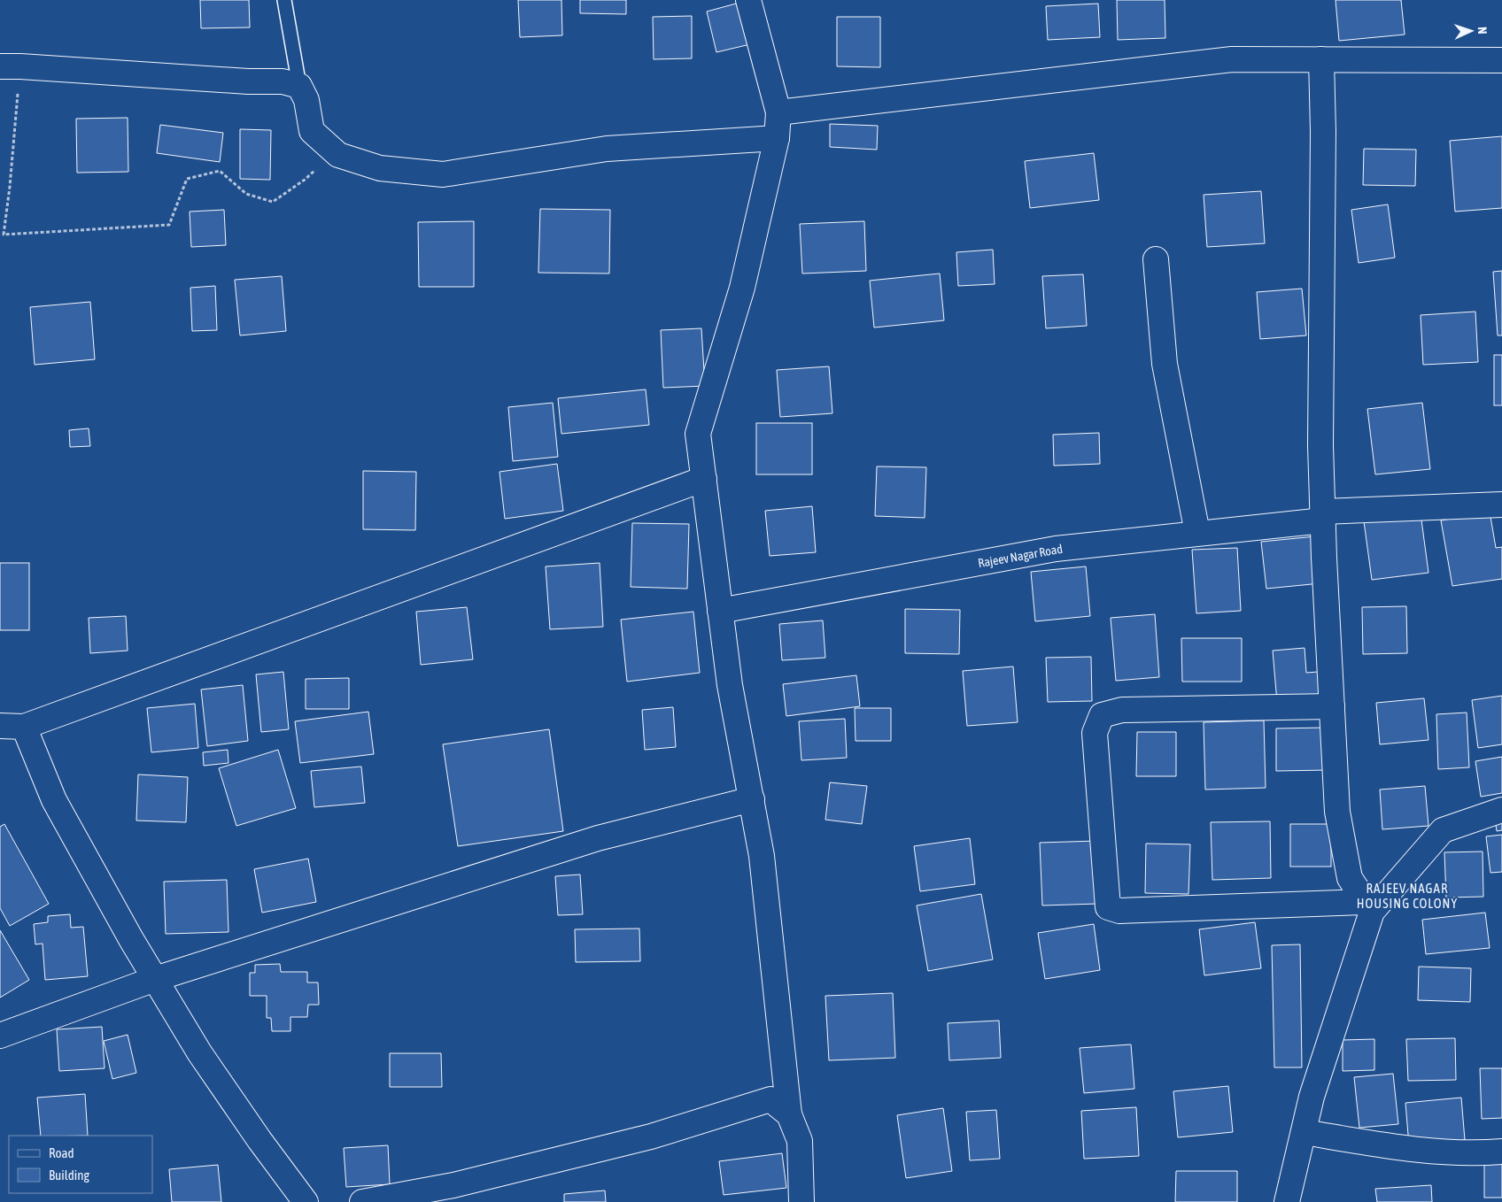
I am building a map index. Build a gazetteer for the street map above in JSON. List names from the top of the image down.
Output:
{
  "streets": {
    "street": ["Rajeev Nagar Road"]
  },
  "districts": ["RAJEEV NAGAR HOUSING COLONY"],
  "legend": ["Road", "Building"],
  "north": "right"
}
